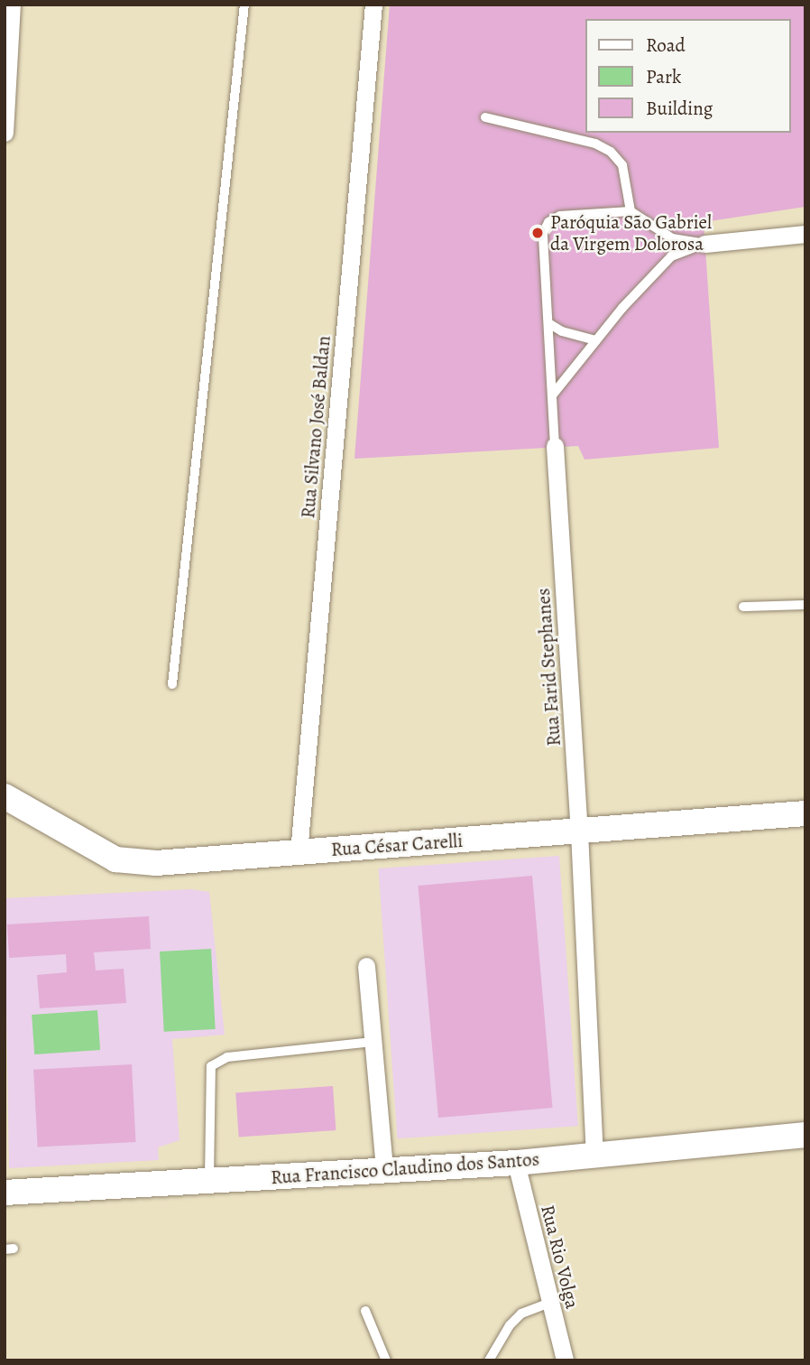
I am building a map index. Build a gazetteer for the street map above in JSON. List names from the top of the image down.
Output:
{
  "streets": {
    "main road": ["Rua César Carelli", "Rua Francisco Claudino dos Santos"],
    "street": ["Rua Silvano José Baldan", "Rua Farid Stephanes", "Rua Rio Volga"]
  },
  "crossings": [
    ["Rua Silvano José Baldan", "Rua César Carelli"],
    ["Rua Farid Stephanes", "Rua César Carelli"],
    ["Rua Farid Stephanes", "Rua Francisco Claudino dos Santos"],
    ["Rua Francisco Claudino dos Santos", "Rua Rio Volga"]
  ],
  "places": ["Paróquia São Gabriel da Virgem Dolorosa"],
  "legend": ["Road", "Park", "Building"]
}
